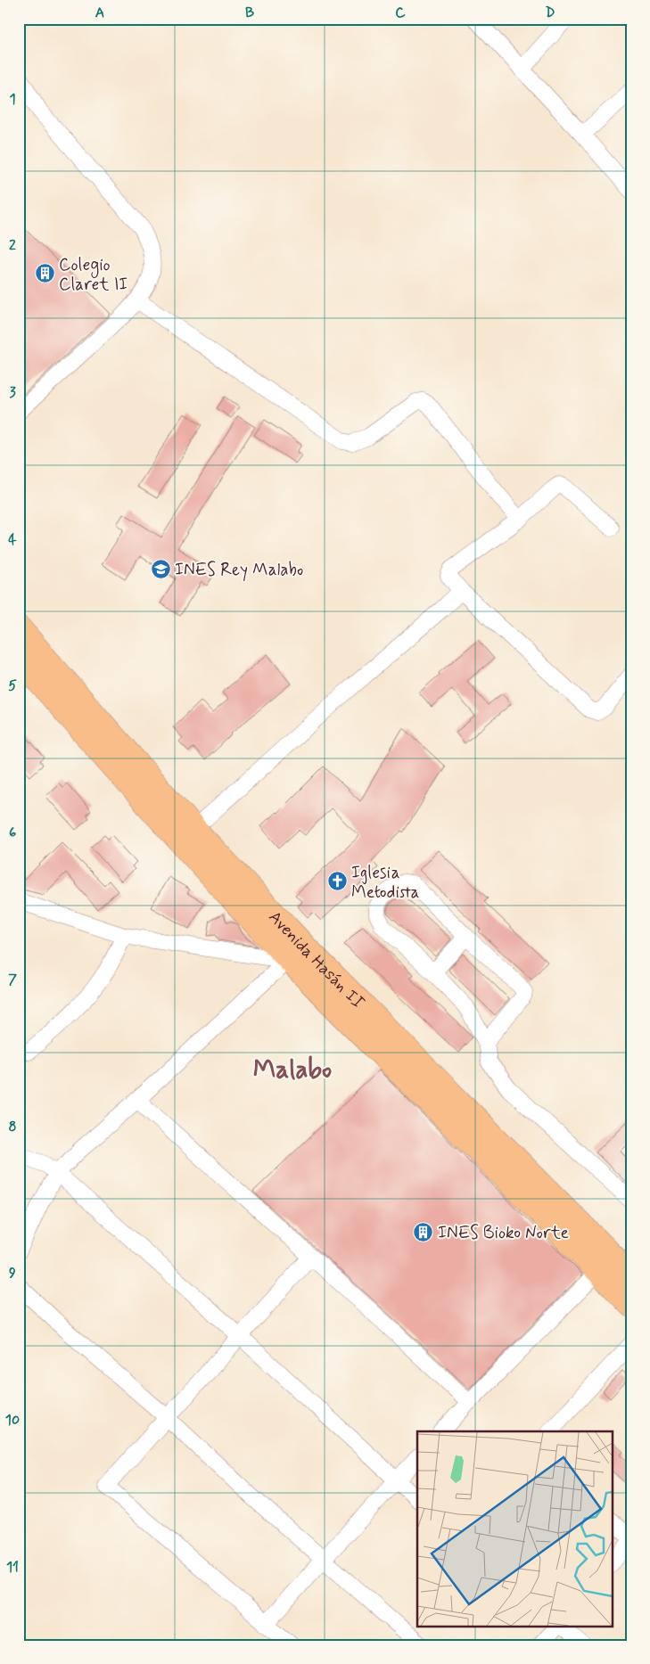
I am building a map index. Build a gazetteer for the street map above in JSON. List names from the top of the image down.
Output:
{
  "streets": {
    "main road": ["Avenida Hasán II"]
  },
  "districts": ["Malabo"],
  "places": {
    "building": ["Colegio Claret II", "INES Bioko Norte"],
    "school or university": ["INES Rey Malabo"],
    "church": ["Iglesia Metodista"]
  },
  "grid": {
    "columns": [
      "A",
      "B",
      "C",
      "D"
    ],
    "rows": [
      "1",
      "2",
      "3",
      "4",
      "5",
      "6",
      "7",
      "8",
      "9",
      "10",
      "11"
    ]
  }
}
